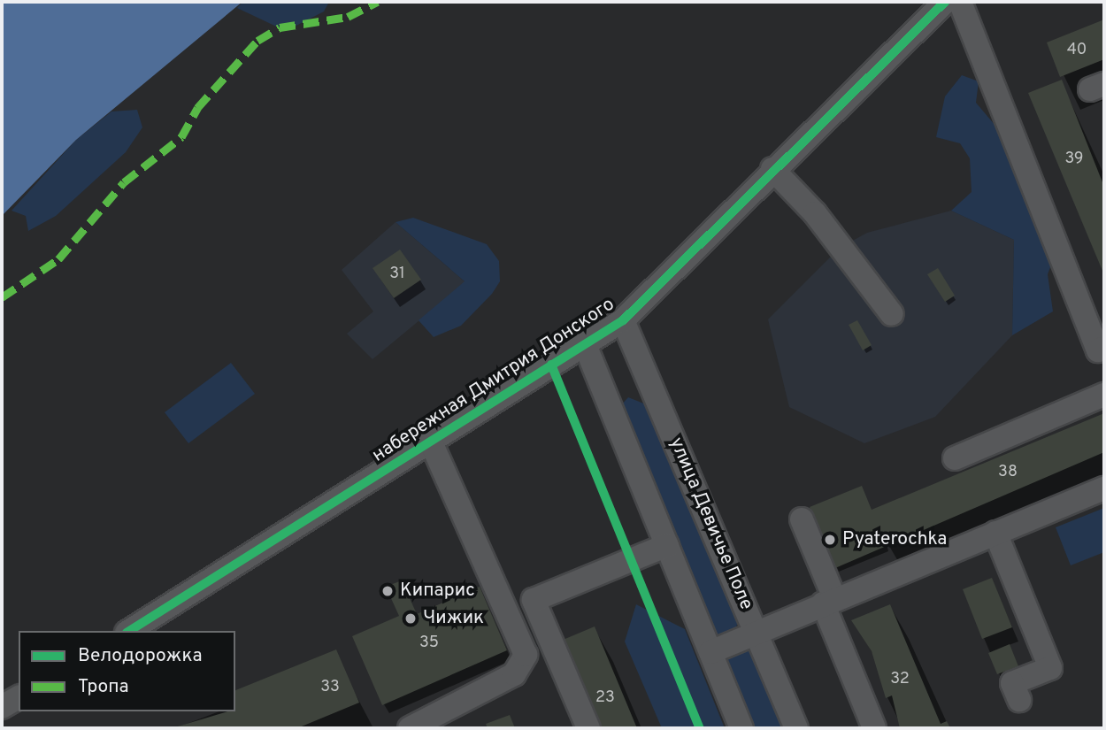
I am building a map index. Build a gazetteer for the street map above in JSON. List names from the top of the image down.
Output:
{
  "streets": {
    "street": ["набережная Дмитрия Донского", "улица Девичье Поле"]
  },
  "crossings": [
    ["набережная Дмитрия Донского", "улица Девичье Поле"]
  ],
  "places": ["Pyaterochka", "Кипарис", "Чижик"],
  "house_numbers": [
    "40",
    "39",
    "31",
    "38",
    "35",
    "32",
    "33",
    "23"
  ],
  "legend": ["Велодорожка", "Тропа"]
}
